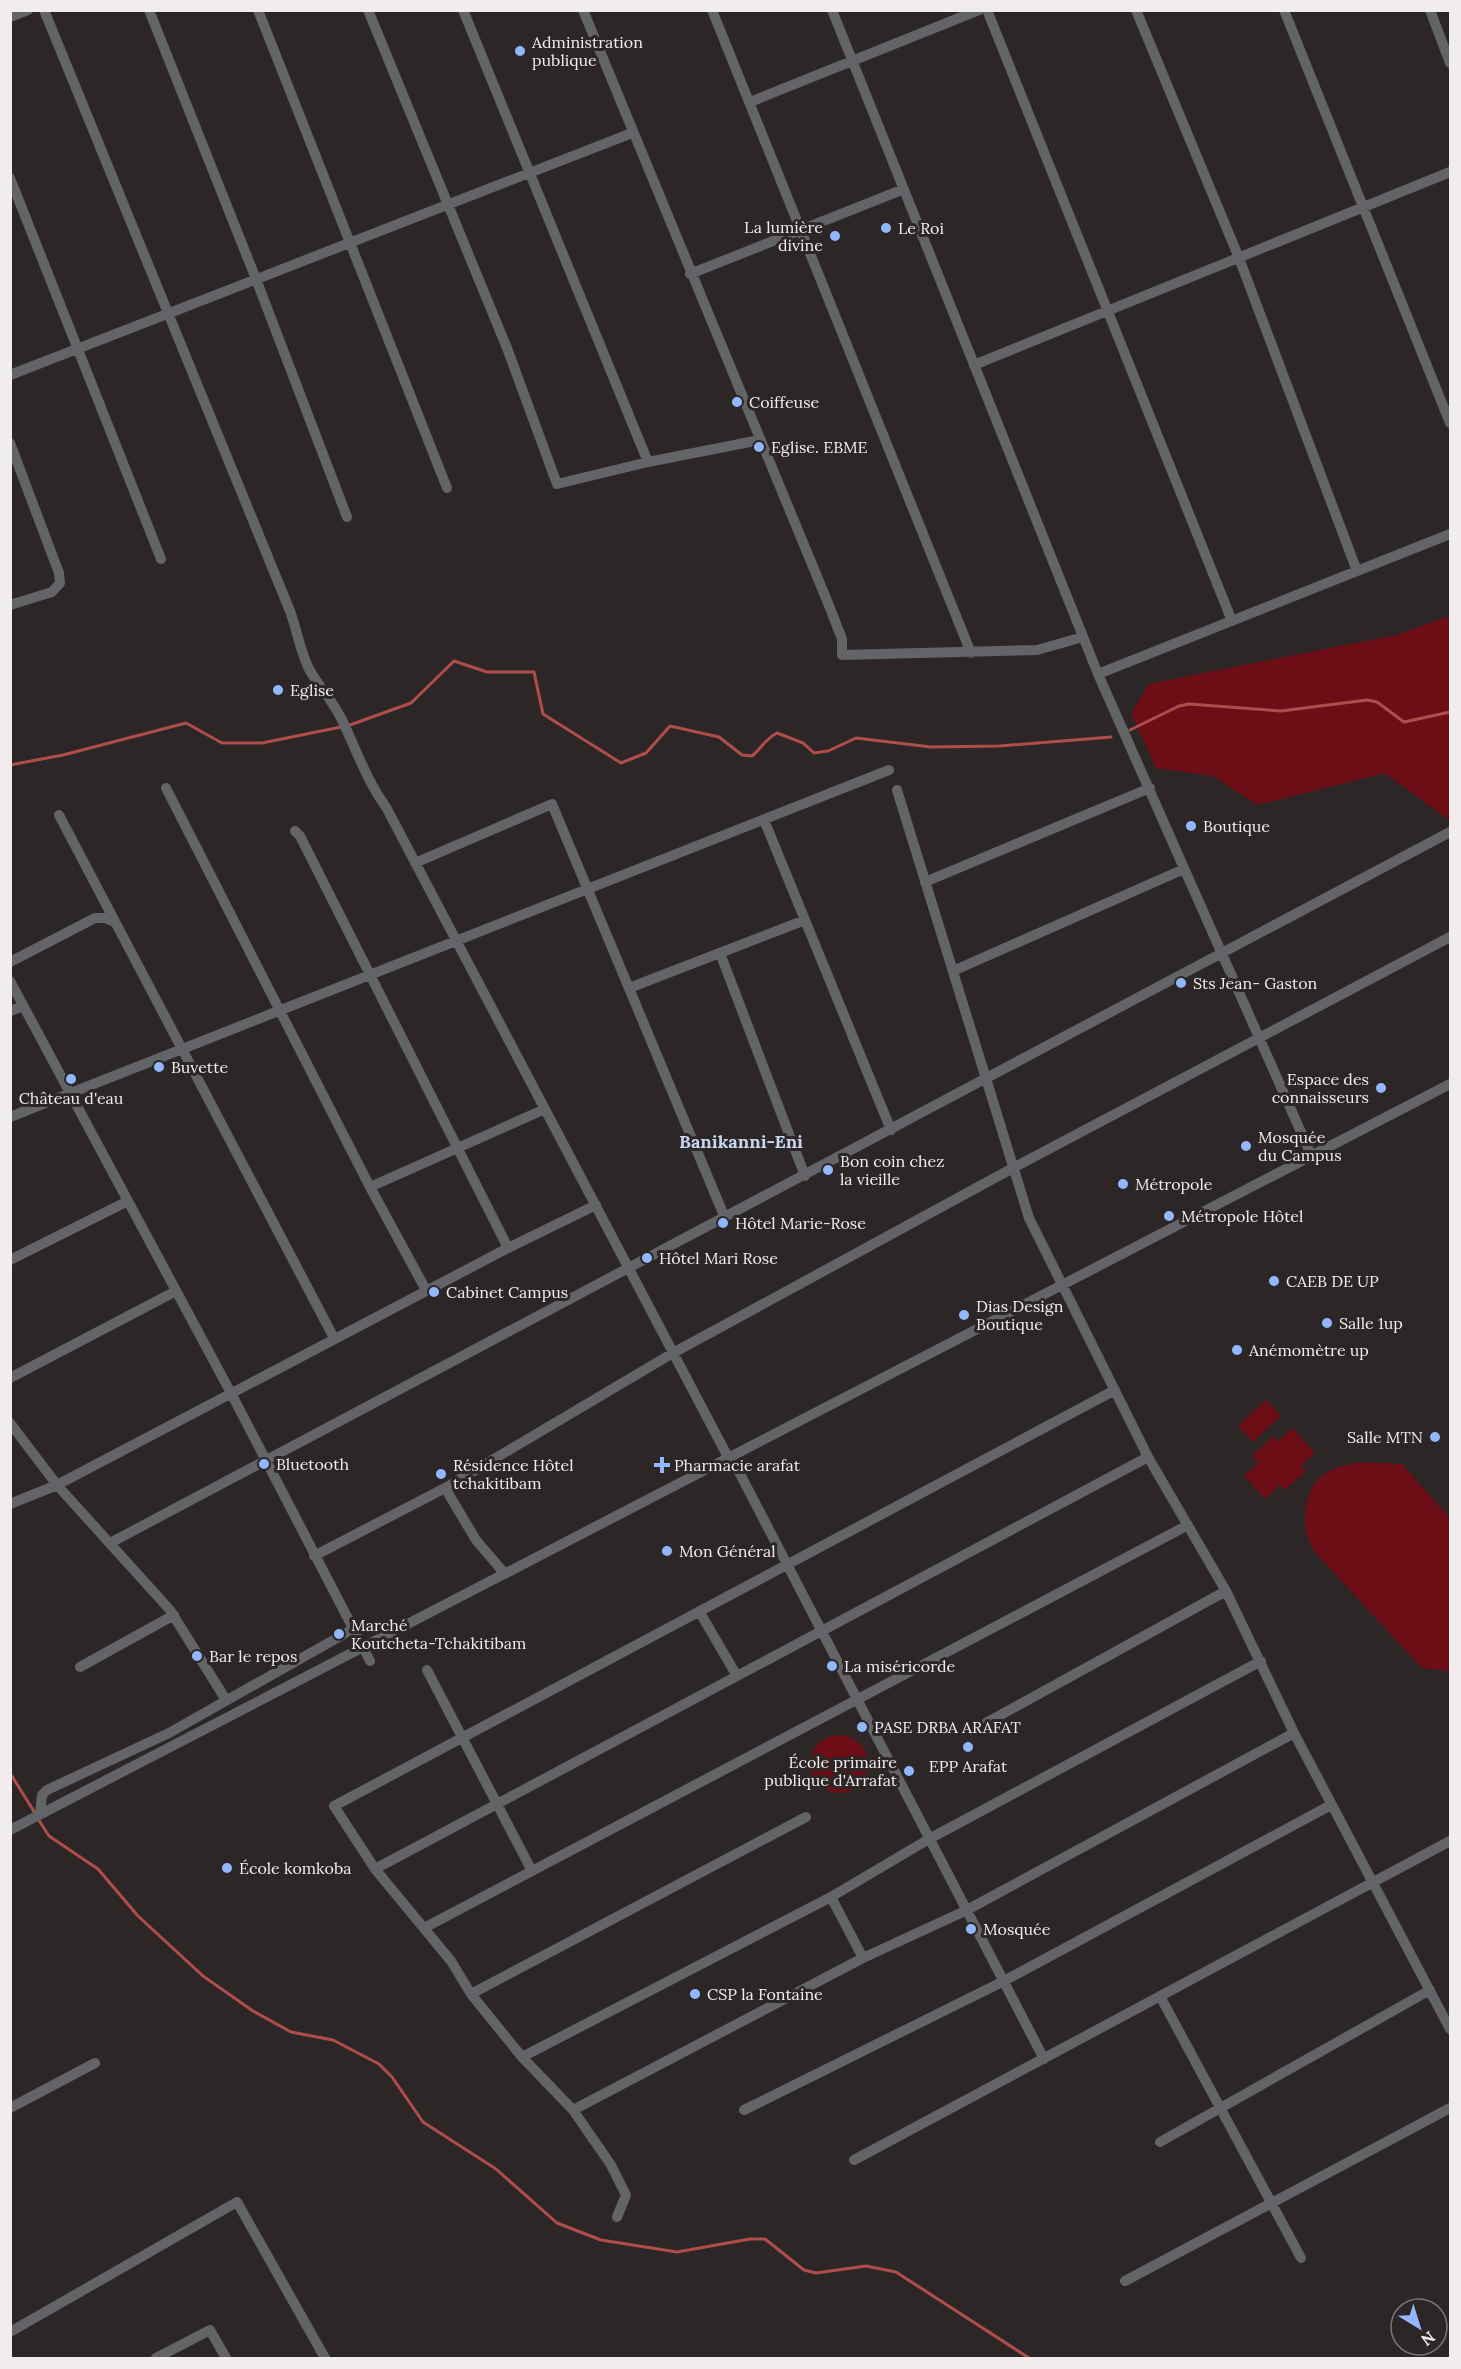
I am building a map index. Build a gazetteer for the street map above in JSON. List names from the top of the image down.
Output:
{
  "districts": ["Banikanni-Eni"],
  "places": {
    "other": [
      "Administration publique",
      "Le Roi",
      "La lumière divine",
      "Coiffeuse",
      "Eglise. EBME",
      "Eglise",
      "Boutique",
      "Sts Jean- Gaston",
      "Buvette",
      "Château d'eau",
      "Espace des connaisseurs",
      "Mosquée du Campus",
      "Bon coin chez la vieille",
      "Métropole",
      "Métropole Hôtel",
      "Hôtel Marie-Rose",
      "Hôtel Mari Rose",
      "CAEB DE UP",
      "Cabinet Campus",
      "Dias Design Boutique",
      "Salle 1up",
      "Anémomètre up",
      "Salle MTN",
      "Bluetooth",
      "Résidence Hôtel tchakitibam",
      "Mon Général",
      "Marché Koutcheta-Tchakitibam",
      "Bar le repos",
      "La miséricorde",
      "PASE DRBA ARAFAT",
      "EPP Arafat",
      "École primaire publique d'Arrafat",
      "École komkoba",
      "Mosquée",
      "CSP la Fontaine"
    ],
    "health": ["Pharmacie arafat"]
  },
  "north": "bottom right"
}
